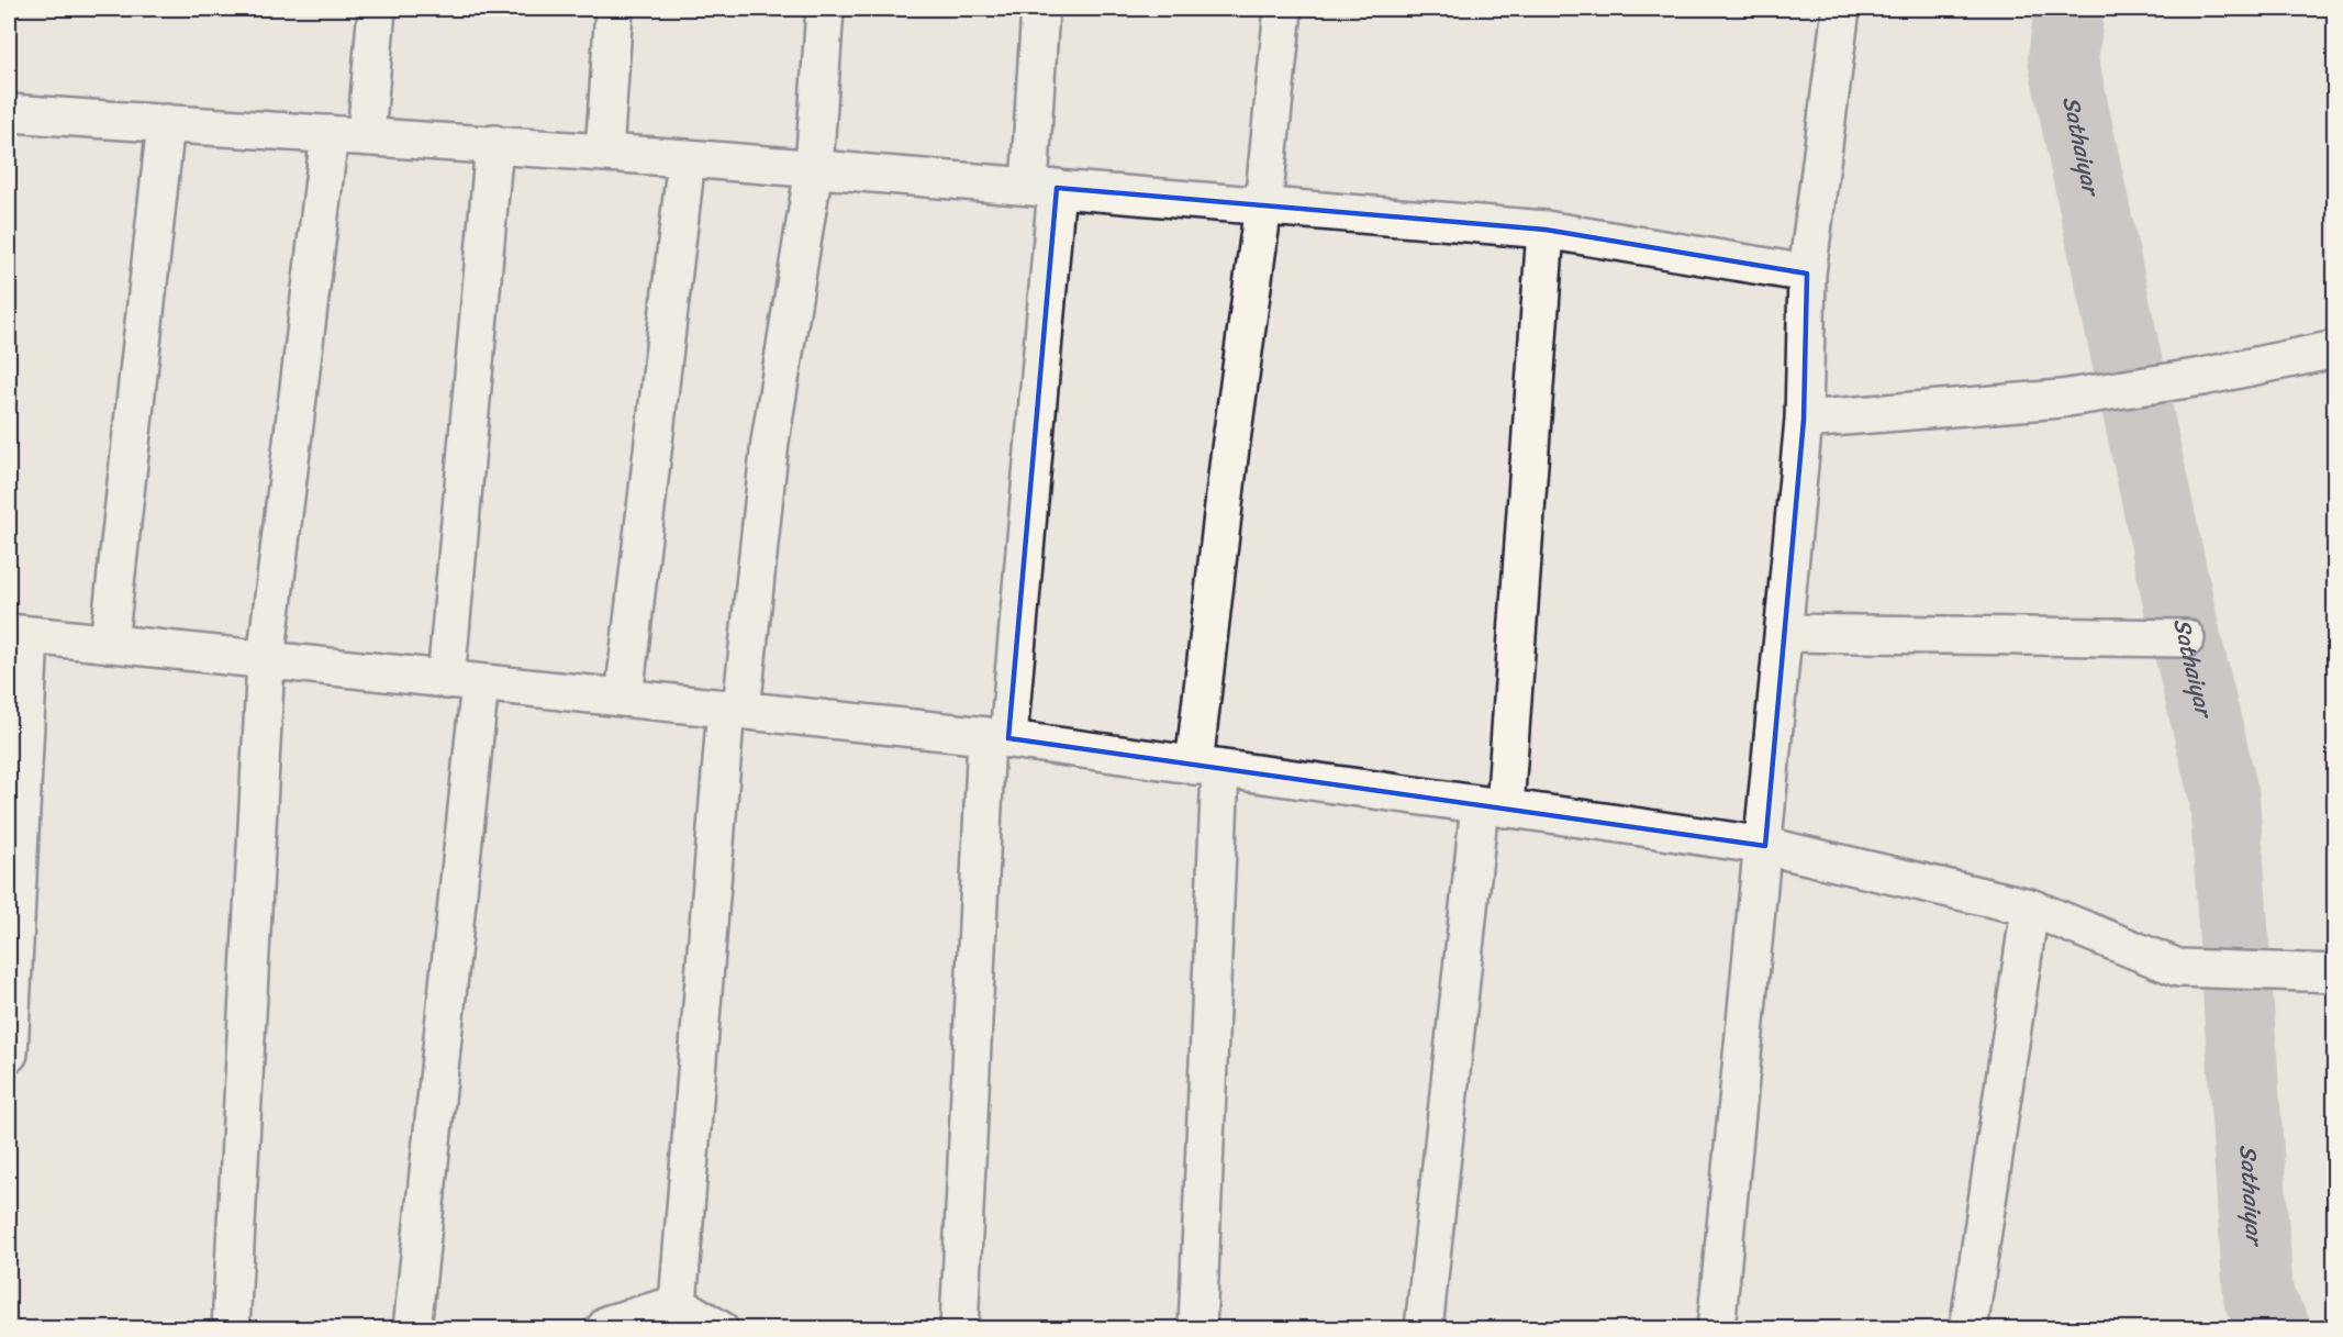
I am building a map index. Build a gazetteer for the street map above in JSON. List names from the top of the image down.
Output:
{
  "water": ["Sathaiyar"]
}
